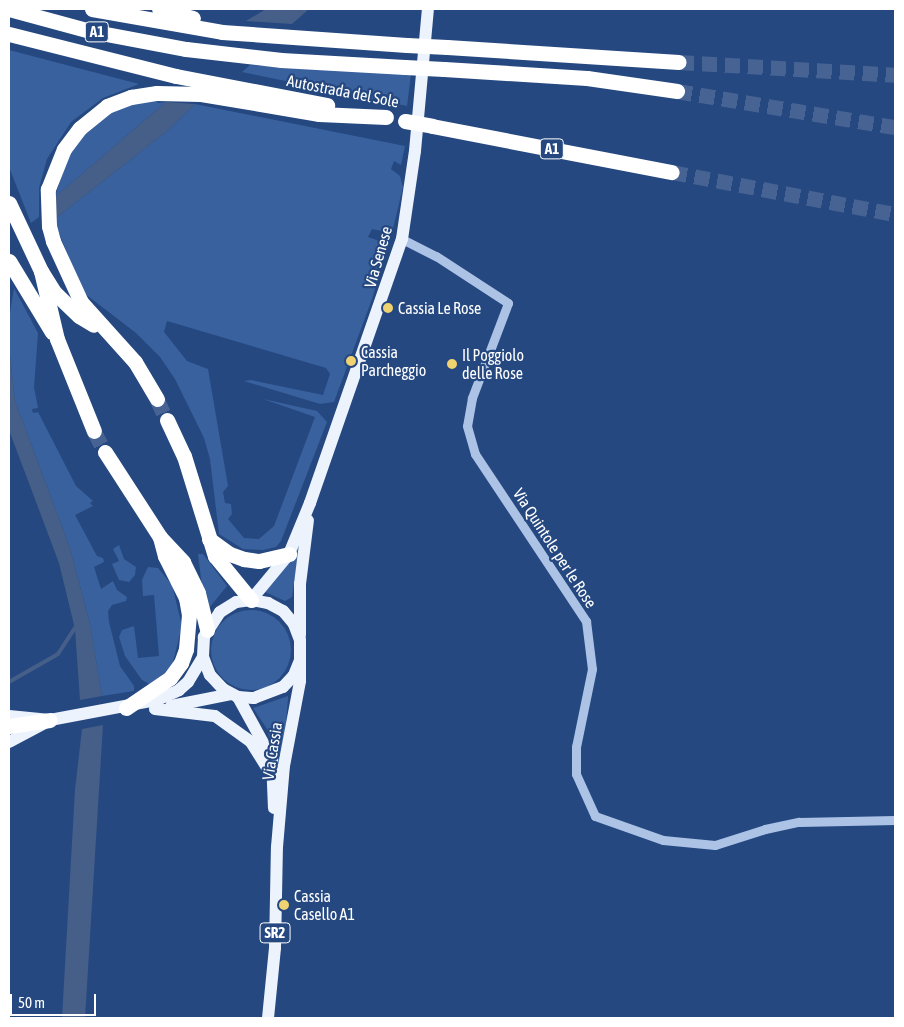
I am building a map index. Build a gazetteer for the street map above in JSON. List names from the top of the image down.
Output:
{
  "streets": {
    "highway": ["A1", "Autostrada del Sole"],
    "main road": ["Via Senese", "Via Cassia", "SR2"],
    "street": ["Via Quintole per le Rose"]
  },
  "crossings": [
    ["Via Senese", "Via Quintole per le Rose"],
    ["Via Senese", "Via Cassia"]
  ],
  "places": [
    "Cassia Le Rose",
    "Cassia Parcheggio",
    "Il Poggiolo delle Rose",
    "Cassia Casello A1"
  ],
  "scale_bar": "50 m"
}
